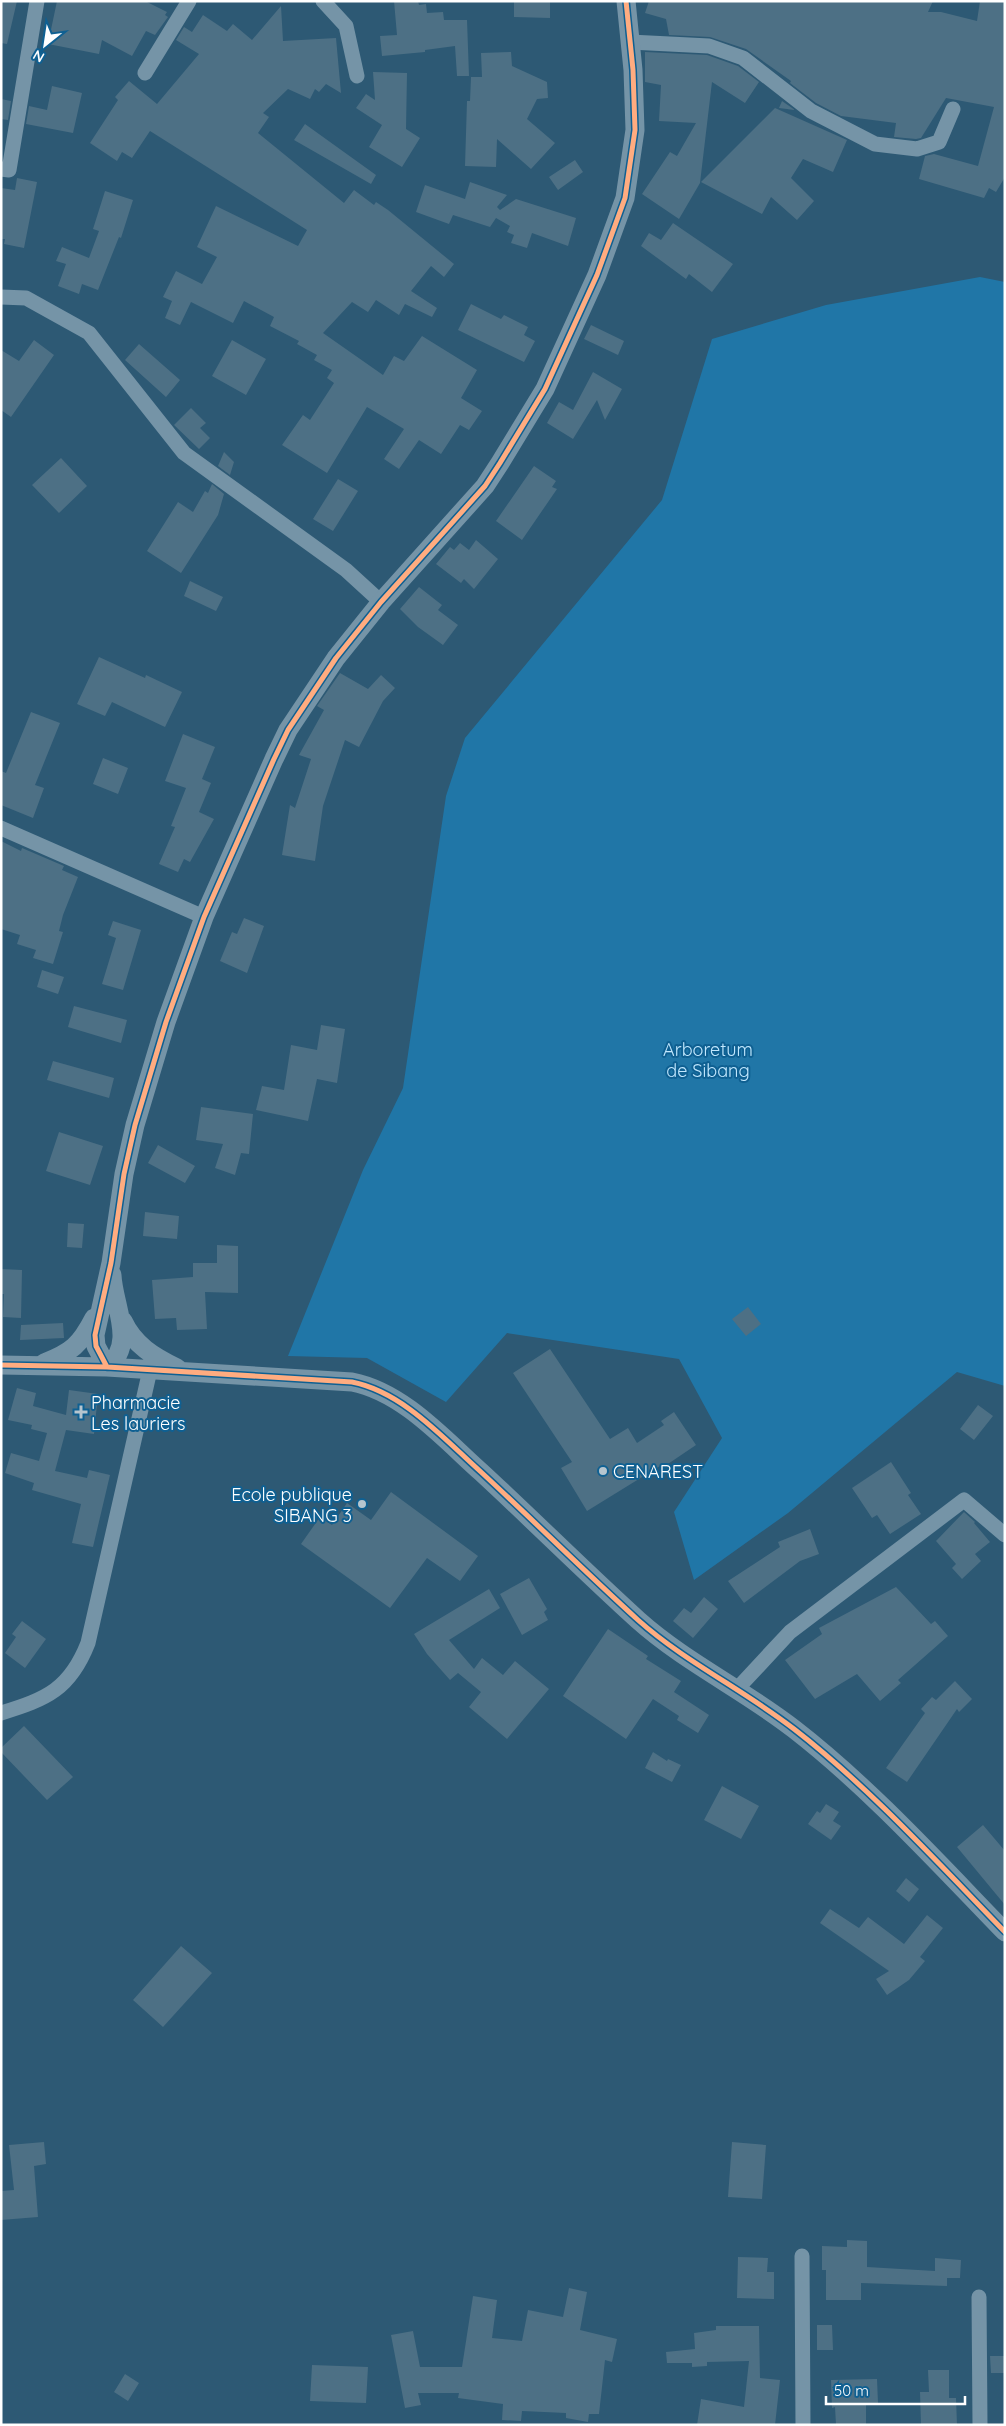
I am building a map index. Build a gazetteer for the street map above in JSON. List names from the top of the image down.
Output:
{
  "parks": ["Arboretum de Sibang"],
  "places": {
    "health": ["Pharmacie Les lauriers"],
    "other": ["CENAREST", "Ecole publique SIBANG 3"]
  },
  "scale_bar": "50 m",
  "north": "bottom left"
}
